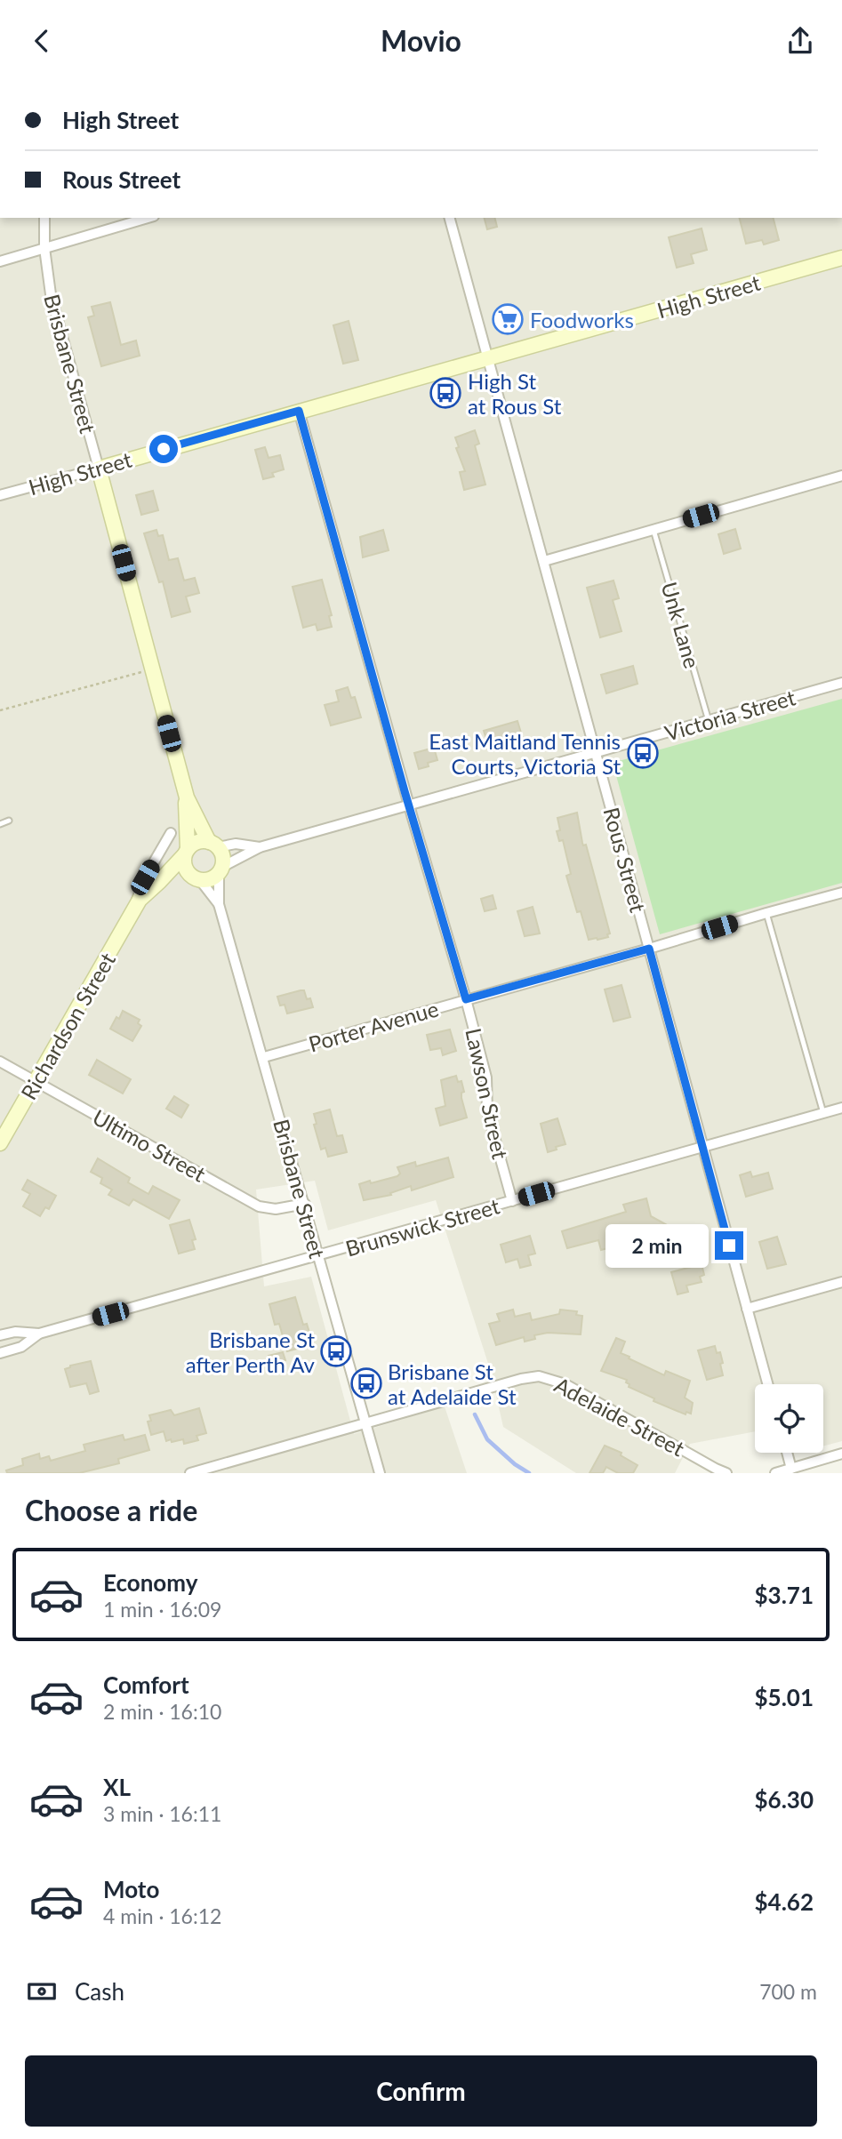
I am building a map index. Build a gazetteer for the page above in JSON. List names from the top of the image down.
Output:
{
  "streets": {
    "main road": ["High Street", "Brisbane Street", "Richardson Street"],
    "street": [
      "Victoria Street",
      "Rous Street",
      "Porter Avenue",
      "Lawson Street",
      "Ultimo Street",
      "Brunswick Street",
      "Adelaide Street"
    ],
    "lane": ["Unk Lane"]
  },
  "crossings": [
    ["High Street", "Brisbane Street"],
    ["High Street", "Rous Street"],
    ["High Street", "Lawson Street"],
    ["Brisbane Street", "Victoria Street"],
    ["Brisbane Street", "Richardson Street"],
    ["Brisbane Street", "Porter Avenue"],
    ["Brisbane Street", "Ultimo Street"],
    ["Brisbane Street", "Brunswick Street"],
    ["Brisbane Street", "Adelaide Street"],
    ["Unk Lane", "Victoria Street"],
    ["Victoria Street", "Rous Street"],
    ["Victoria Street", "Richardson Street"],
    ["Victoria Street", "Lawson Street"],
    ["Rous Street", "Porter Avenue"],
    ["Rous Street", "Brunswick Street"],
    ["Richardson Street", "Ultimo Street"],
    ["Porter Avenue", "Lawson Street"],
    ["Lawson Street", "Brunswick Street"]
  ],
  "places": {
    "supermarket": ["Foodworks"],
    "bus stop": [
      "High St at Rous St",
      "East Maitland Tennis Courts, Victoria St",
      "Brisbane St after Perth Av",
      "Brisbane St at Adelaide St"
    ]
  },
  "page": {
    "header": "Movio",
    "banner": ["High Street", "Rous Street"],
    "bubble": "2 min",
    "heading": "Choose a ride",
    "list": [
      {
        "name": "Economy",
        "note": "1 min · 16:09",
        "value": "$3.71"
      },
      {
        "name": "Comfort",
        "note": "2 min · 16:10",
        "value": "$5.01"
      },
      {
        "name": "XL",
        "note": "3 min · 16:11",
        "value": "$6.30"
      },
      {
        "name": "Moto",
        "note": "4 min · 16:12",
        "value": "$4.62"
      }
    ],
    "pay": ["Cash", "700 m"],
    "buttons": "Confirm"
  }
}
